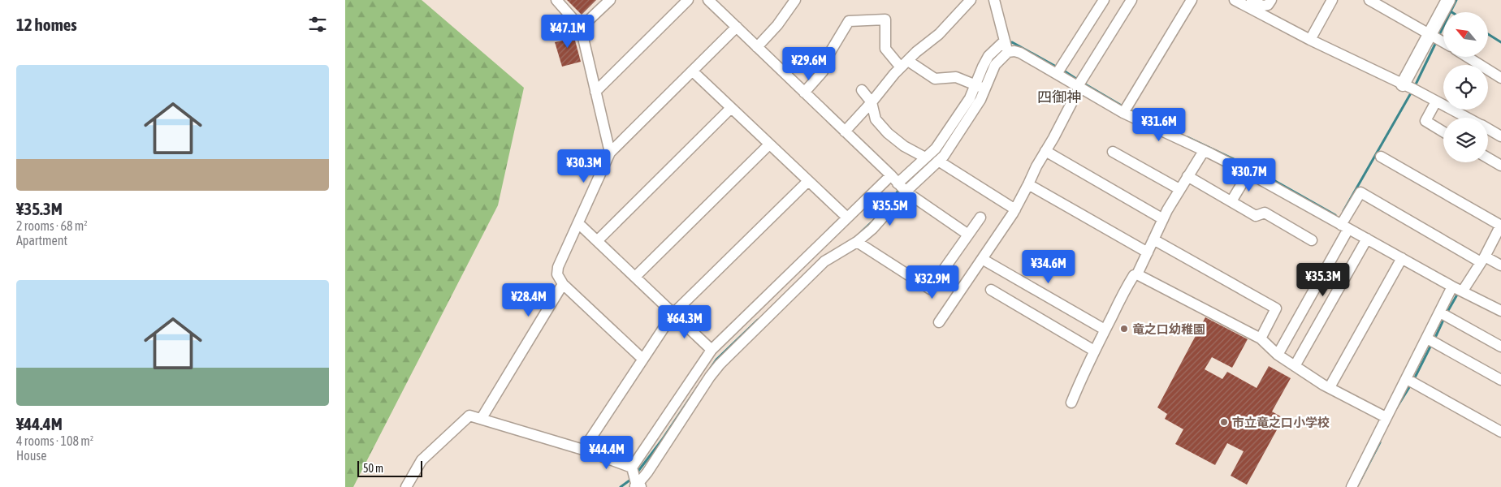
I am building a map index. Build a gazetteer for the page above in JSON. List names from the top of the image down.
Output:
{
  "districts": ["四御神"],
  "places": ["竜之口幼稚園", "市立竜之口小学校"],
  "scale_bar": "50 m",
  "north": "top left",
  "page": {
    "heading": "12 homes",
    "price": [
      "¥47.1M",
      "¥29.6M",
      "¥31.6M",
      "¥30.3M",
      "¥30.7M",
      "¥35.5M",
      "¥34.6M",
      "¥35.3M",
      "¥32.9M",
      "¥28.4M",
      "¥64.3M",
      "¥44.4M"
    ],
    "list": [
      {
        "name": "¥35.3M",
        "note": "2 rooms · 68 m² · Apartment"
      },
      {
        "name": "¥44.4M",
        "note": "4 rooms · 108 m² · House"
      }
    ],
    "scale": "50 m"
  }
}
